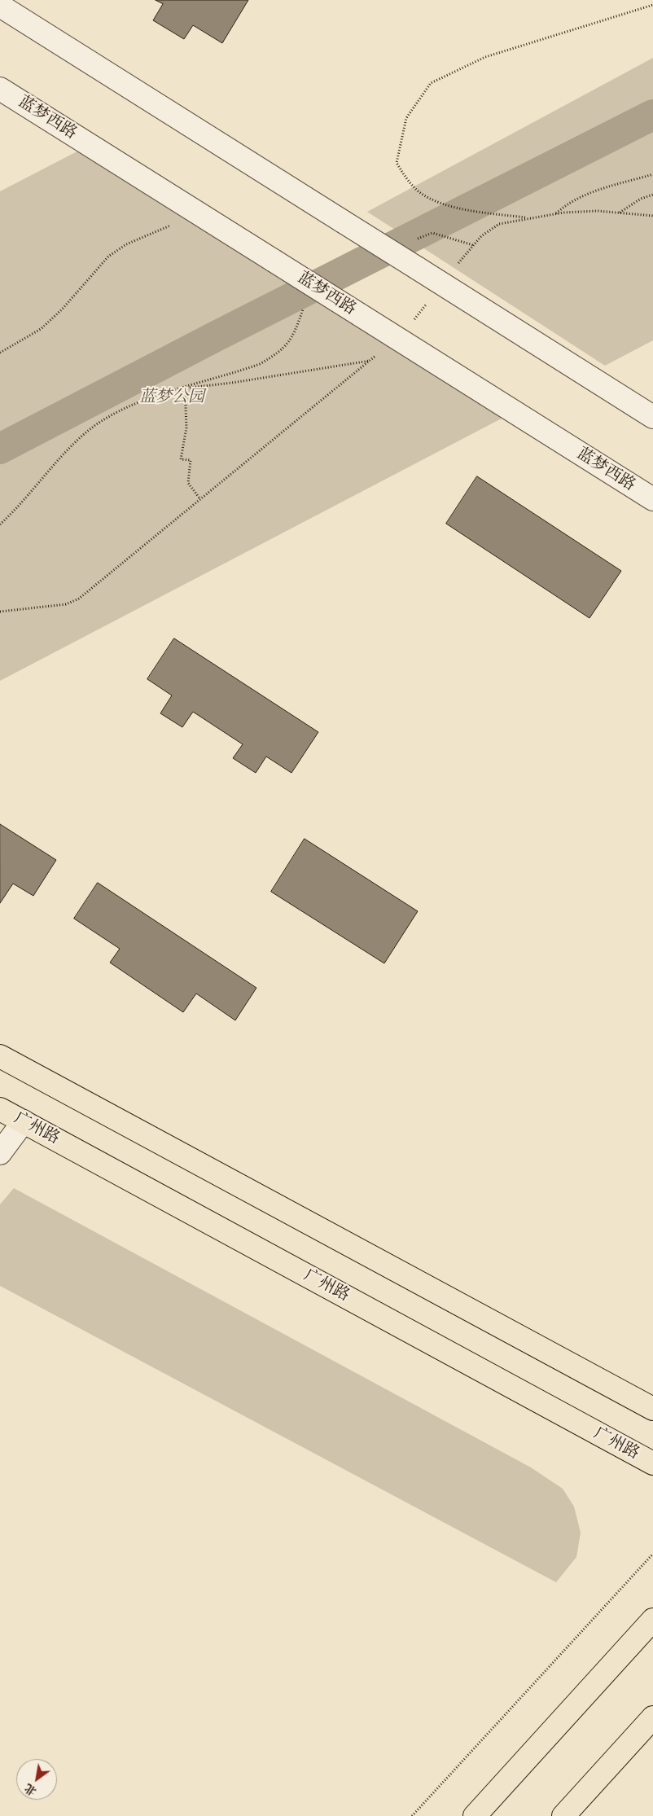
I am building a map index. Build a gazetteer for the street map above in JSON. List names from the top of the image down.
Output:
{
  "streets": {
    "main road": ["广州路"],
    "street": ["蓝梦西路"]
  },
  "parks": ["蓝梦公园"],
  "north": "bottom left"
}
